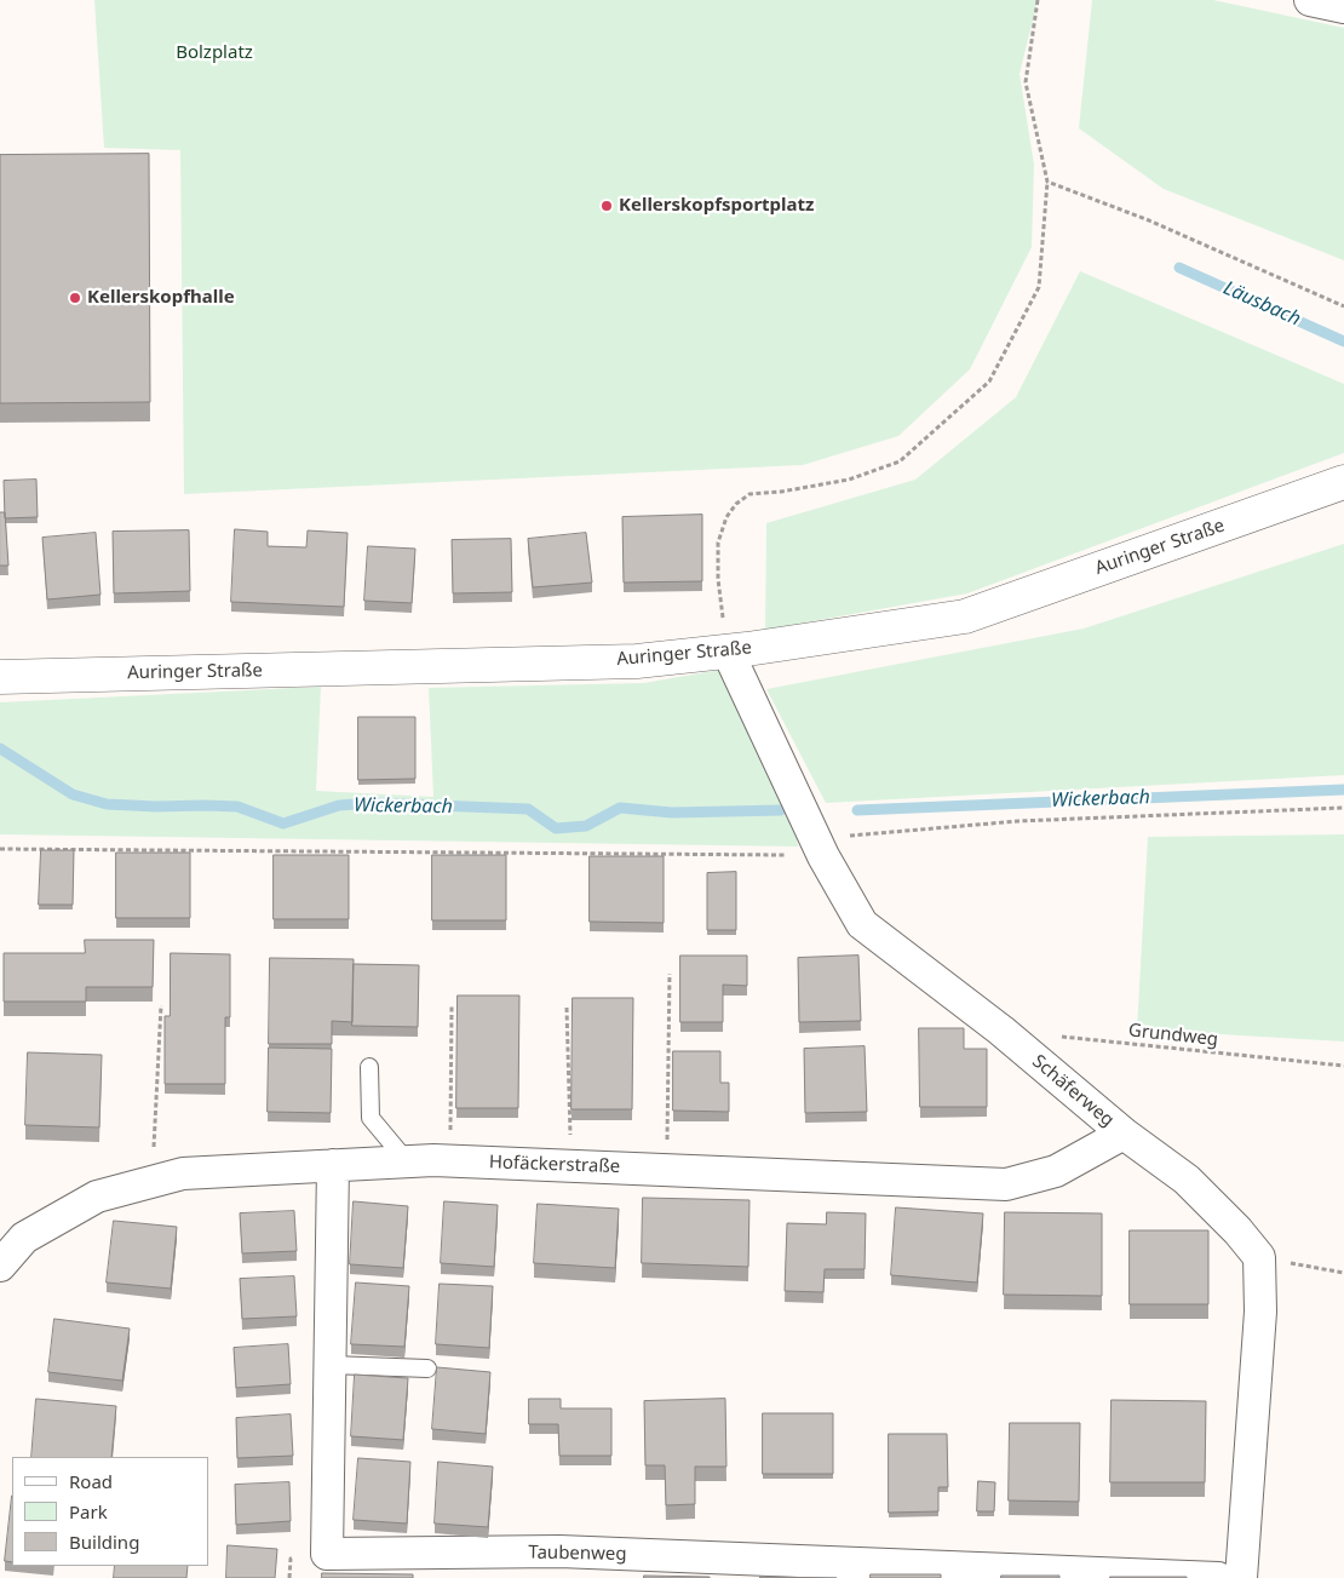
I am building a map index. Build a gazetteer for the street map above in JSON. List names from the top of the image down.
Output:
{
  "streets": {
    "street": [
      "Auringer Straße",
      "Schäferweg",
      "Hofäckerstraße",
      "Taubenweg"
    ],
    "path": ["Grundweg"]
  },
  "crossings": [
    ["Auringer Straße", "Schäferweg"],
    ["Schäferweg", "Hofäckerstraße"],
    ["Hofäckerstraße", "Taubenweg"]
  ],
  "water": ["Läusbach", "Wickerbach"],
  "parks": ["Bolzplatz"],
  "places": ["Kellerskopfsportplatz", "Kellerskopfhalle"],
  "legend": ["Road", "Park", "Building"]
}
